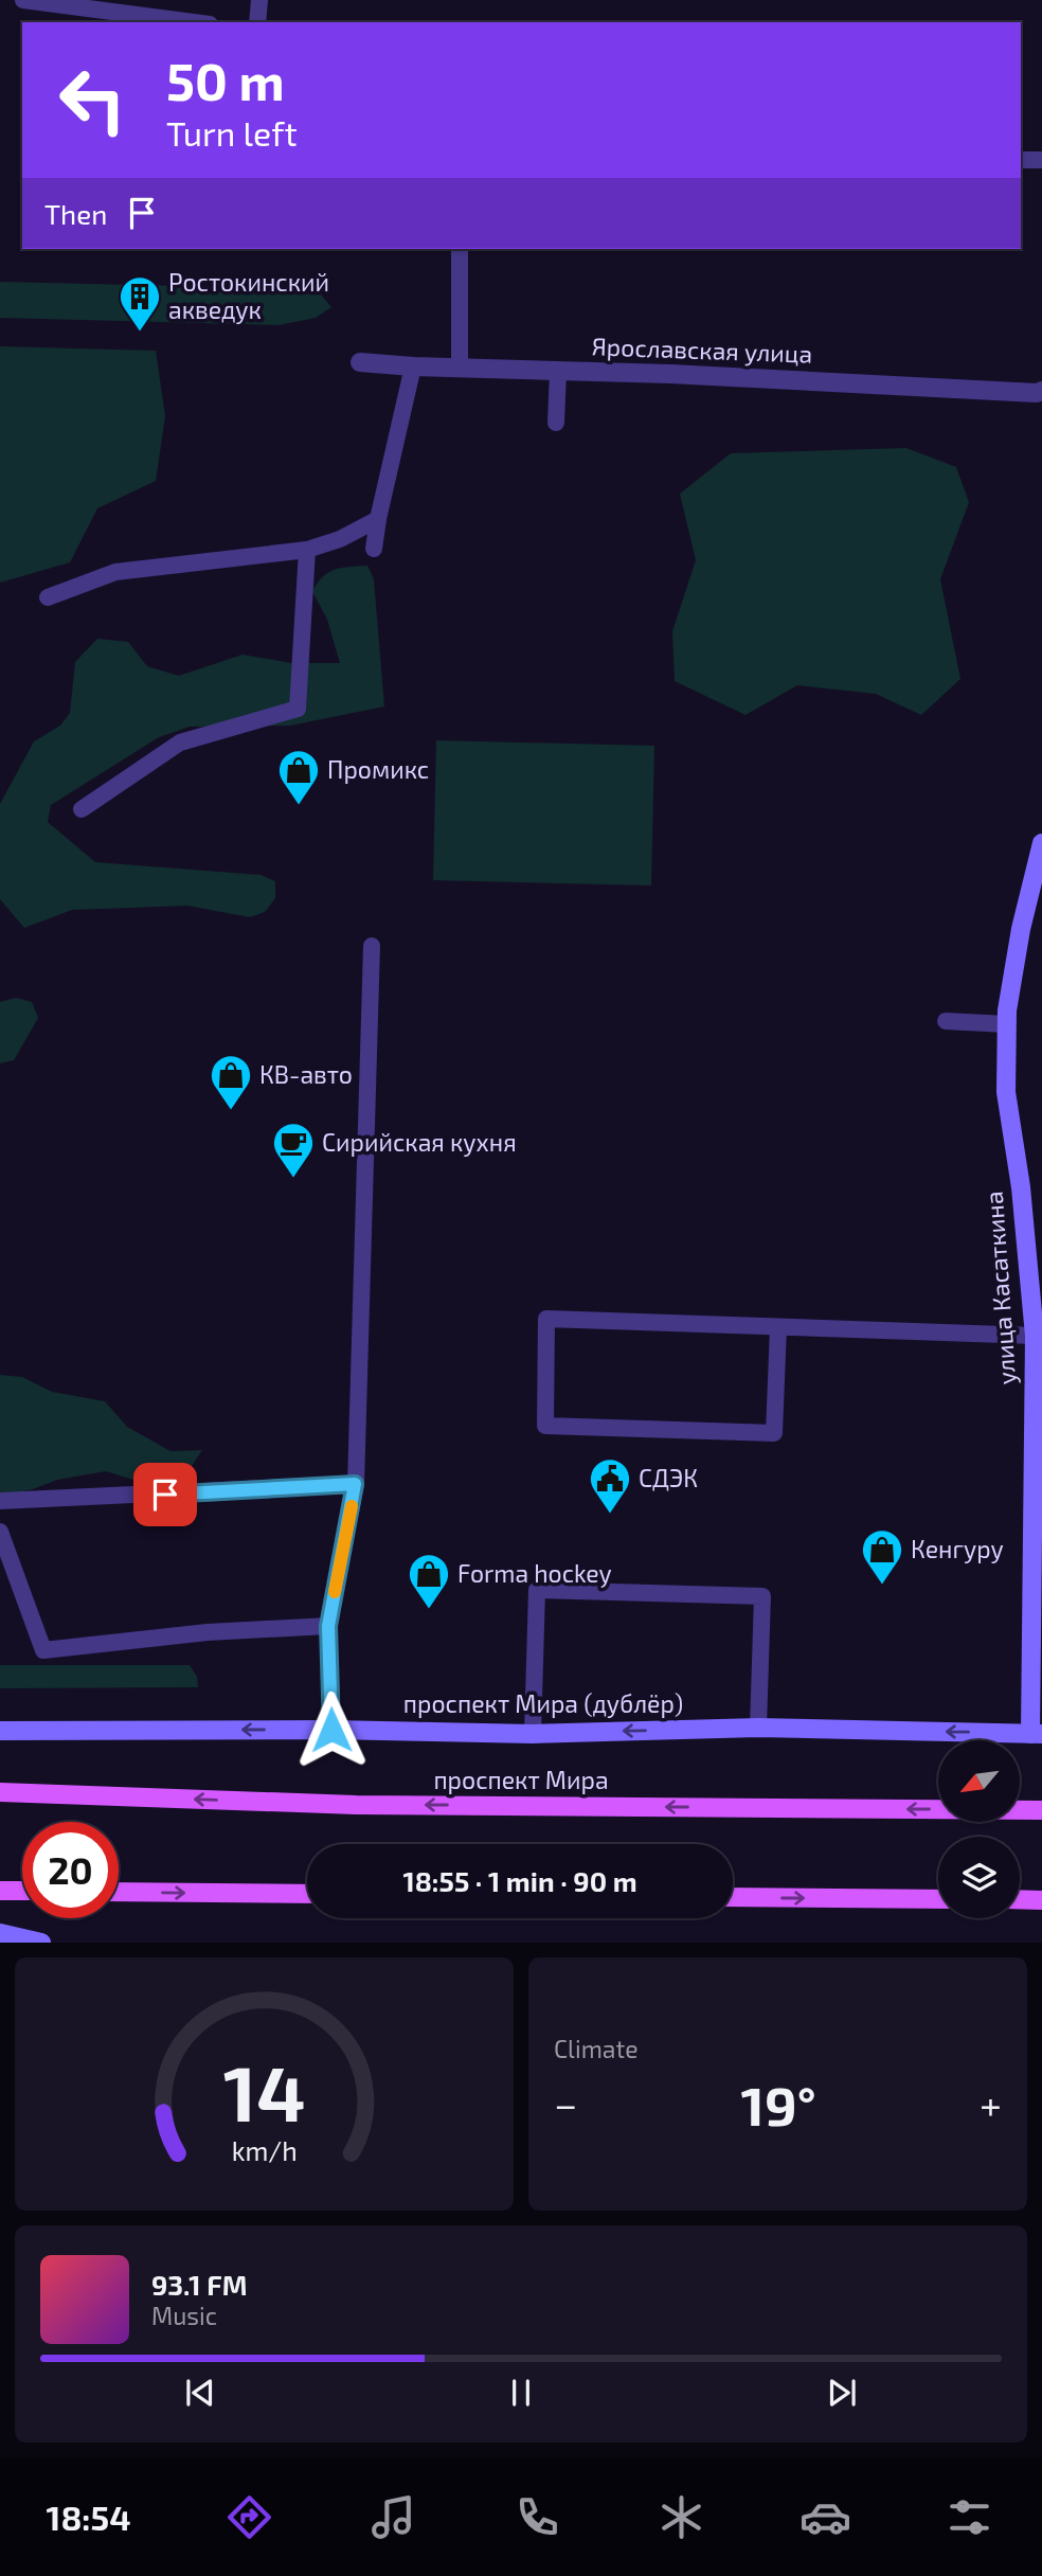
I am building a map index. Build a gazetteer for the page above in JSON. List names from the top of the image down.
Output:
{
  "streets": {
    "main road": ["улица Касаткина", "проспект Мира (дублёр)", "проспект Мира"],
    "street": ["Ярославская улица"]
  },
  "crossings": [
    ["улица Касаткина", "проспект Мира (дублёр)"]
  ],
  "one_way": ["проспект Мира (дублёр)"],
  "places": {
    "building": ["Ростокинский акведук"],
    "shop": [
      "Промикс",
      "КВ-авто",
      "Кенгуру",
      "Forma hockey"
    ],
    "cafe": ["Сирийская кухня"],
    "public building": ["СДЭК"]
  },
  "north": "bottom left",
  "page": {
    "turn": ["50 m", "Turn left"],
    "then": "Then",
    "limit": "20",
    "trip": "18:55 · 1 min · 90 m",
    "tile": "Climate",
    "heat": ["−", "19°", "+"],
    "song": ["93.1 FM", "Music"],
    "tabs": "18:54",
    "gauge": ["14", "km/h"]
  }
}
